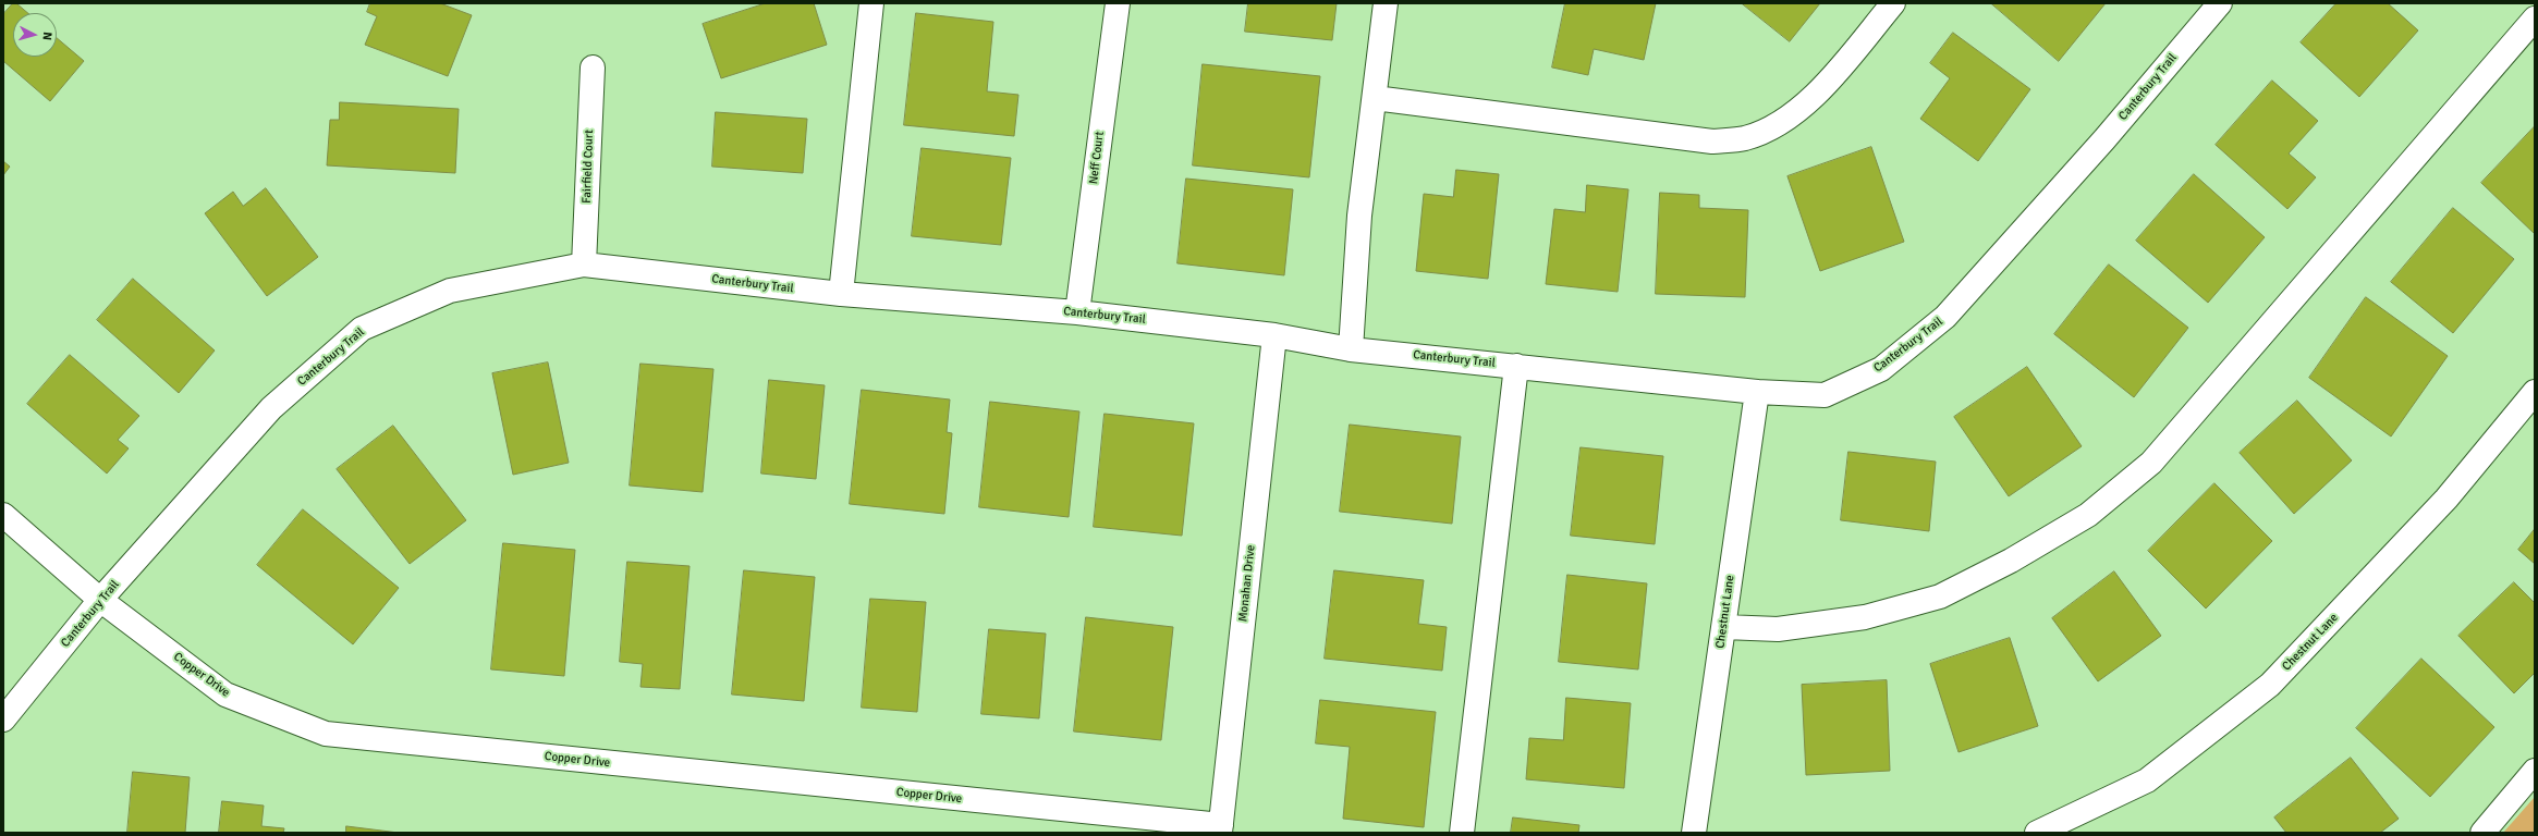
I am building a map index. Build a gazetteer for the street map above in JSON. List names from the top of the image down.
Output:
{
  "streets": {
    "street": [
      "Canterbury Trail",
      "Neff Court",
      "Fairfield Court",
      "Monahan Drive",
      "Chestnut Lane",
      "Copper Drive"
    ]
  },
  "crossings": [
    ["Canterbury Trail", "Neff Court"],
    ["Canterbury Trail", "Fairfield Court"],
    ["Canterbury Trail", "Monahan Drive"],
    ["Canterbury Trail", "Chestnut Lane"],
    ["Canterbury Trail", "Copper Drive"],
    ["Monahan Drive", "Copper Drive"]
  ],
  "north": "right"
}
